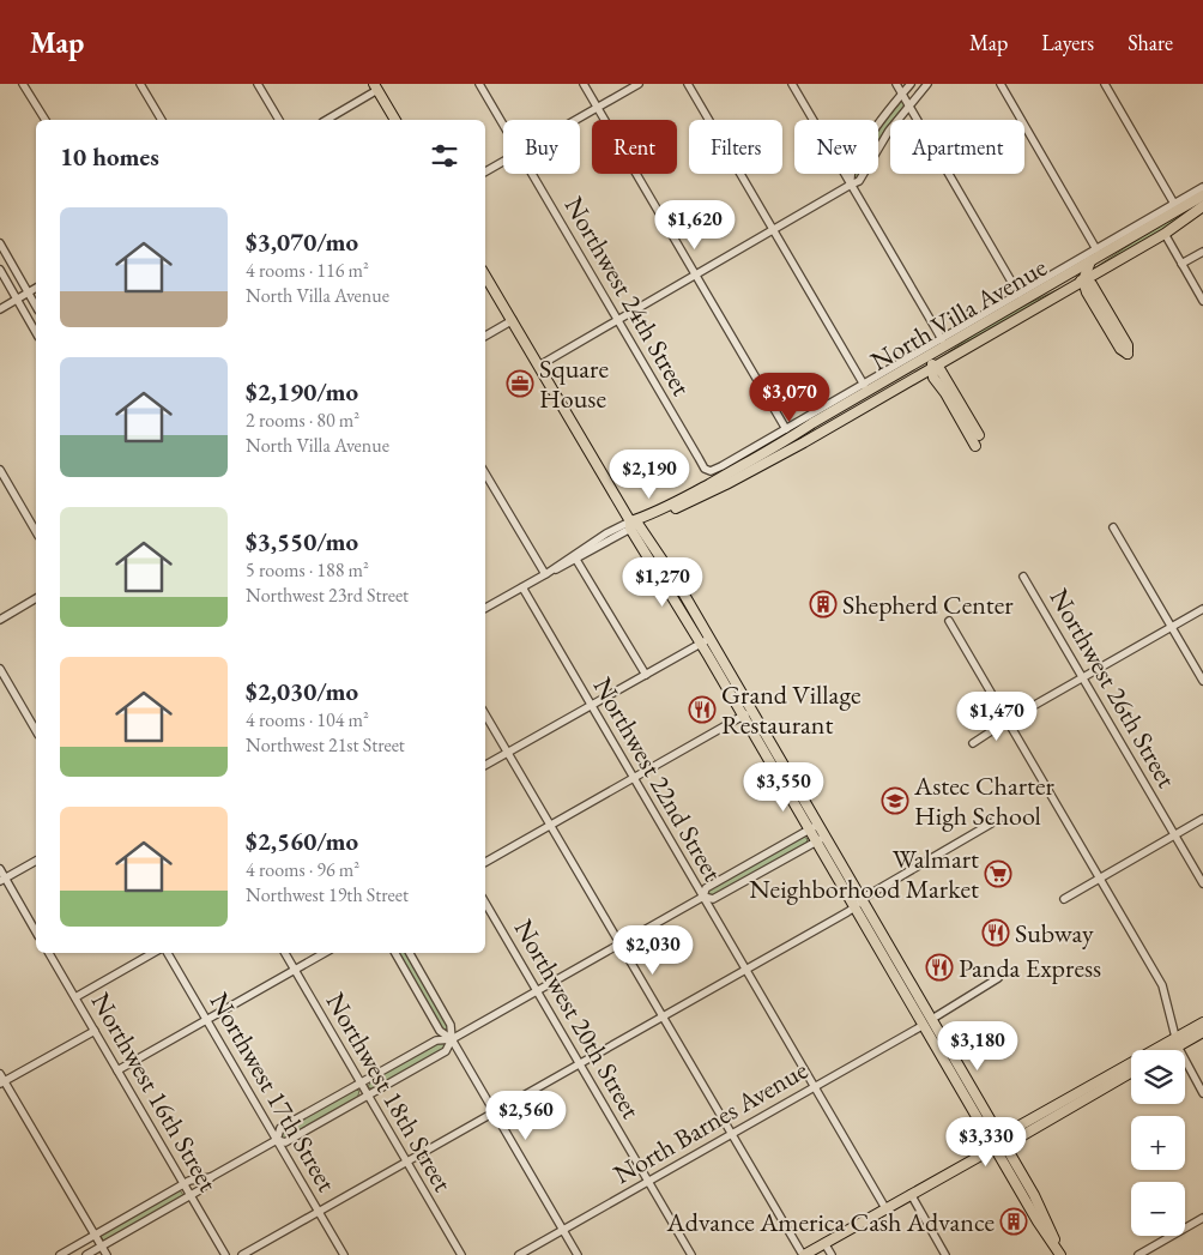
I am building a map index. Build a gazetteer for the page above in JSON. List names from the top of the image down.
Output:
{
  "streets": {
    "main road": ["North Villa Avenue"],
    "street": [
      "Northwest 24th Street",
      "Northwest 26th Street",
      "Northwest 22nd Street",
      "Northwest 20th Street",
      "Northwest 16th Street",
      "Northwest 17th Street",
      "Northwest 18th Street",
      "North Barnes Avenue"
    ]
  },
  "crossings": [
    ["Northwest 24th Street", "North Villa Avenue"],
    ["North Villa Avenue", "Northwest 22nd Street"],
    ["Northwest 22nd Street", "North Barnes Avenue"],
    ["Northwest 20th Street", "North Barnes Avenue"]
  ],
  "places": {
    "office": ["Square House"],
    "building": ["Shepherd Center", "Advance America Cash Advance"],
    "restaurant": ["Grand Village Restaurant", "Subway", "Panda Express"],
    "school or university": ["Astec Charter High School"],
    "supermarket": ["Walmart Neighborhood Market"]
  },
  "page": {
    "header": "Map",
    "nav": ["Map", "Layers", "Share"],
    "chip": [
      "Buy",
      "Rent",
      "Filters",
      "New",
      "Apartment"
    ],
    "heading": "10 homes",
    "list": [
      {
        "name": "$3,070/mo",
        "note": "4 rooms · 116 m² · North Villa Avenue"
      },
      {
        "name": "$2,190/mo",
        "note": "2 rooms · 80 m² · North Villa Avenue"
      },
      {
        "name": "$3,550/mo",
        "note": "5 rooms · 188 m² · Northwest 23rd Street"
      },
      {
        "name": "$2,030/mo",
        "note": "4 rooms · 104 m² · Northwest 21st Street"
      },
      {
        "name": "$2,560/mo",
        "note": "4 rooms · 96 m² · Northwest 19th Street"
      }
    ],
    "price": [
      "$1,620",
      "$3,070",
      "$2,190",
      "$1,270",
      "$1,470",
      "$3,550",
      "$2,030",
      "$3,180",
      "$2,560",
      "$3,330"
    ],
    "map_buttons": ["+", "−"]
  }
}
